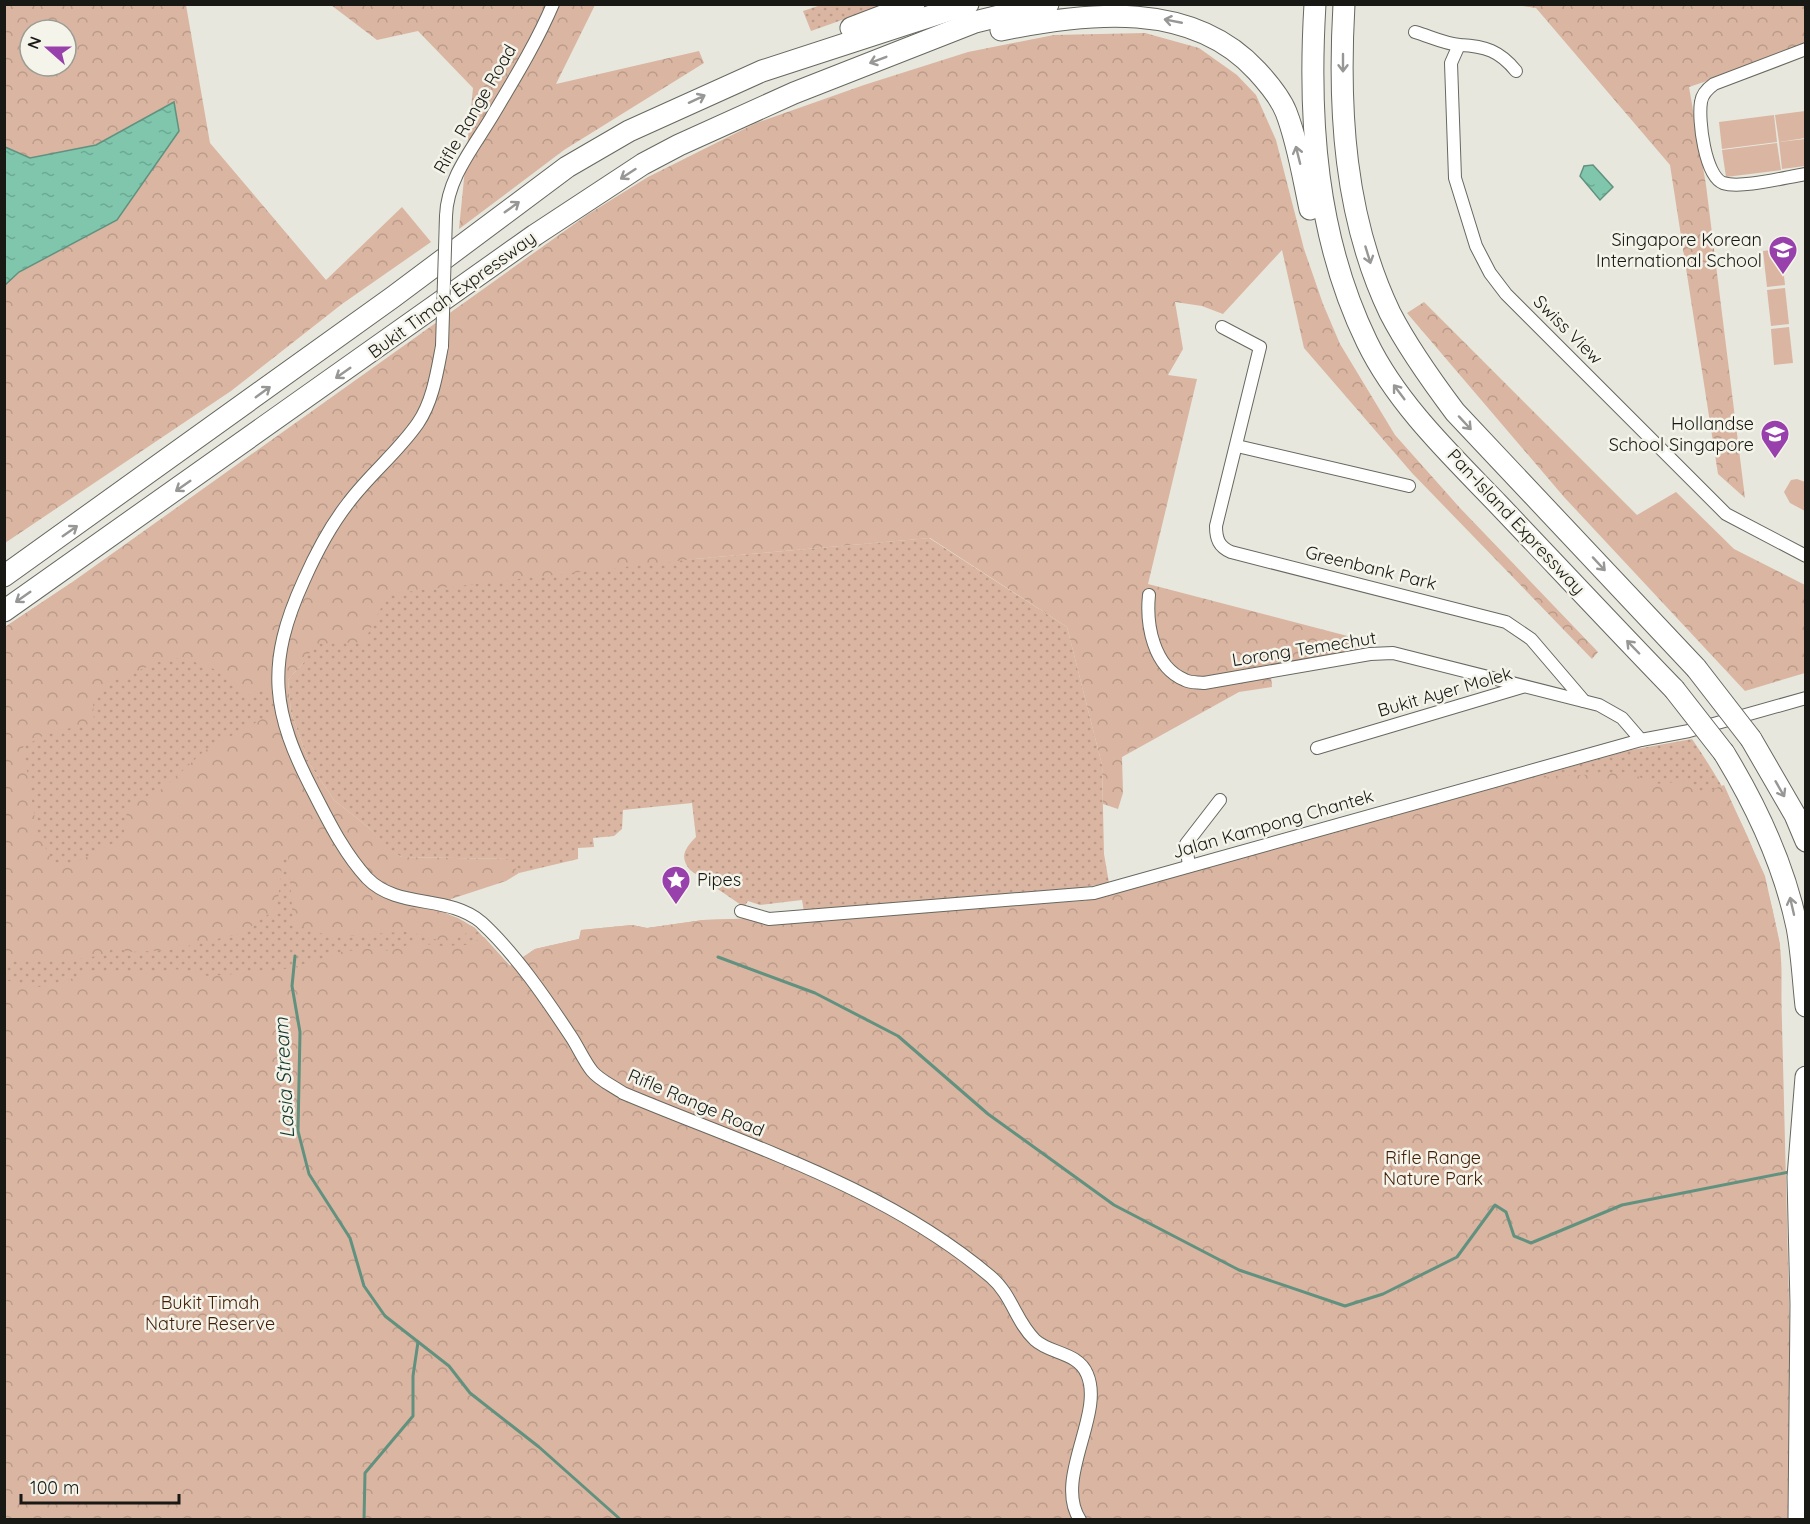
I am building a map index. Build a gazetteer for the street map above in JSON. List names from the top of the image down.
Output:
{
  "streets": {
    "highway": ["Bukit Timah Expressway", "Pan-Island Expressway"],
    "street": [
      "Rifle Range Road",
      "Swiss View",
      "Greenbank Park",
      "Lorong Temechut",
      "Bukit Ayer Molek",
      "Jalan Kampong Chantek"
    ]
  },
  "crossings": [
    ["Greenbank Park", "Bukit Ayer Molek"],
    ["Lorong Temechut", "Bukit Ayer Molek"],
    ["Bukit Ayer Molek", "Jalan Kampong Chantek"]
  ],
  "water": ["Lasia Stream"],
  "parks": ["Rifle Range Nature Park", "Bukit Timah Nature Reserve"],
  "places": {
    "school or university": ["Singapore Korean International School", "Hollandse School Singapore"],
    "place": ["Pipes"]
  },
  "scale_bar": "100 m",
  "north": "left"
}
